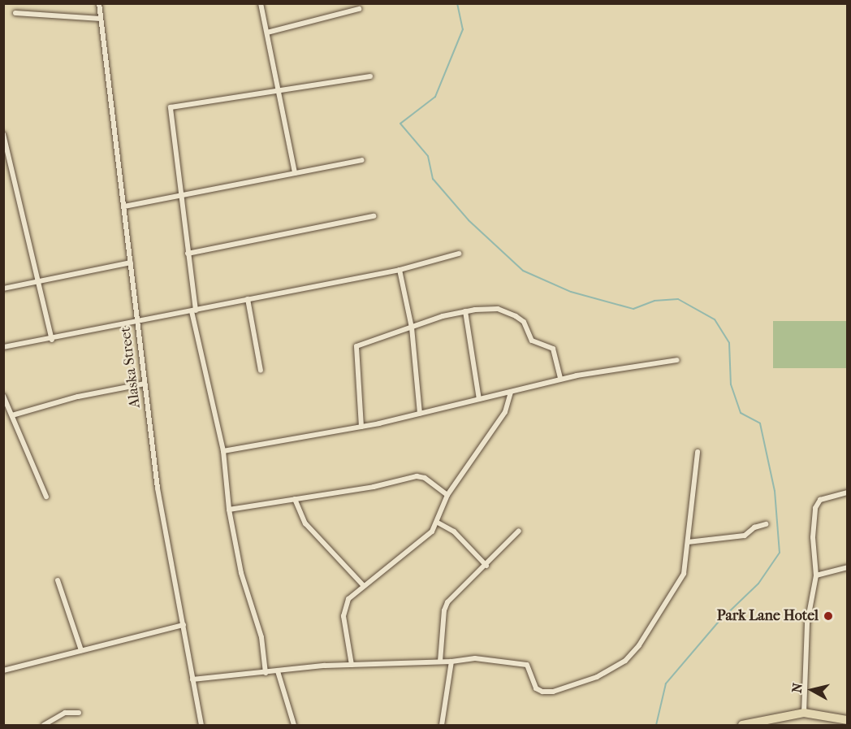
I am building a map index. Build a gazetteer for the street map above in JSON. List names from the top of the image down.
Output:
{
  "streets": {
    "street": ["Alaska Street"]
  },
  "places": ["Park Lane Hotel"],
  "north": "left"
}
